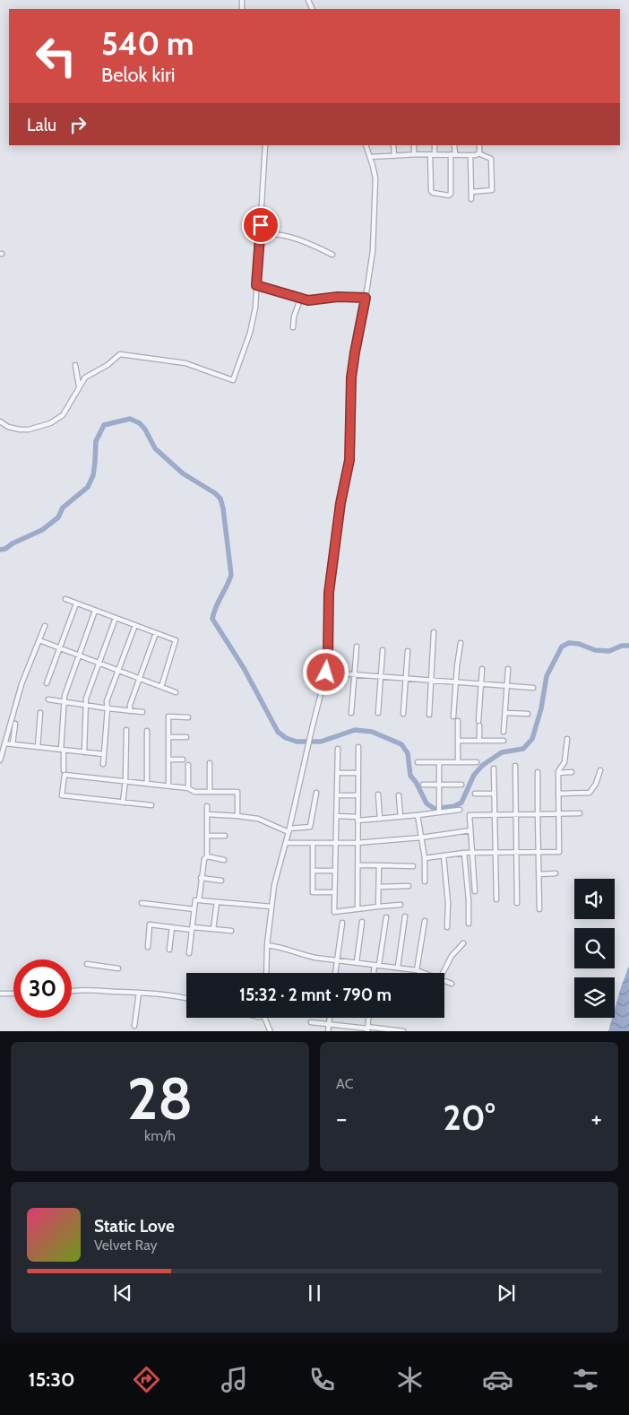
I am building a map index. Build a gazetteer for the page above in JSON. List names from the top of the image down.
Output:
{
  "page": {
    "turn": ["540 m", "Belok kiri"],
    "then": "Lalu",
    "limit": "30",
    "trip": "15:32 · 2 mnt · 790 m",
    "tile": [
      ["28", "km/h"],
      "AC"
    ],
    "heat": ["−", "20°", "+"],
    "song": ["Static Love", "Velvet Ray"],
    "tabs": "15:30"
  }
}
